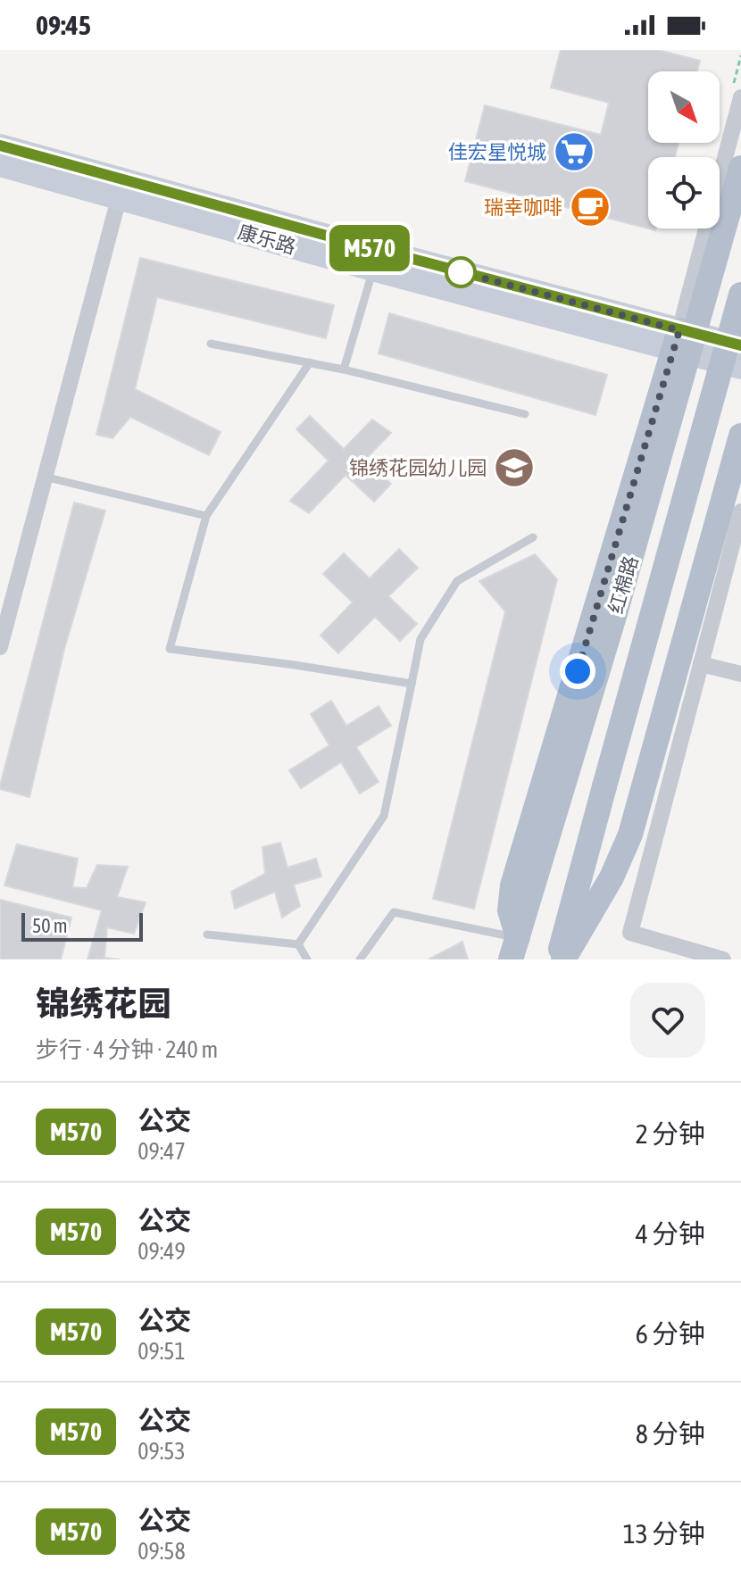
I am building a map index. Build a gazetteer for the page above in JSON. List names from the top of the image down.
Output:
{
  "streets": {
    "main road": ["红棉路"],
    "street": ["康乐路"]
  },
  "places": {
    "supermarket": ["佳宏星悦城"],
    "cafe": ["瑞幸咖啡"],
    "school or university": ["锦绣花园幼儿园"]
  },
  "lines": ["bus line M570"],
  "scale_bar": "50 m",
  "north": "bottom right",
  "page": {
    "status": "09:45",
    "on_map": "M570",
    "scale": "50 m",
    "heading": ["锦绣花园", "步行 · 4 分钟 · 240 m"],
    "list": [
      {
        "mark": "M570",
        "name": "公交",
        "note": "09:47",
        "value": "2 分钟"
      },
      {
        "mark": "M570",
        "name": "公交",
        "note": "09:49",
        "value": "4 分钟"
      },
      {
        "mark": "M570",
        "name": "公交",
        "note": "09:51",
        "value": "6 分钟"
      },
      {
        "mark": "M570",
        "name": "公交",
        "note": "09:53",
        "value": "8 分钟"
      },
      {
        "mark": "M570",
        "name": "公交",
        "note": "09:58",
        "value": "13 分钟"
      }
    ]
  }
}
